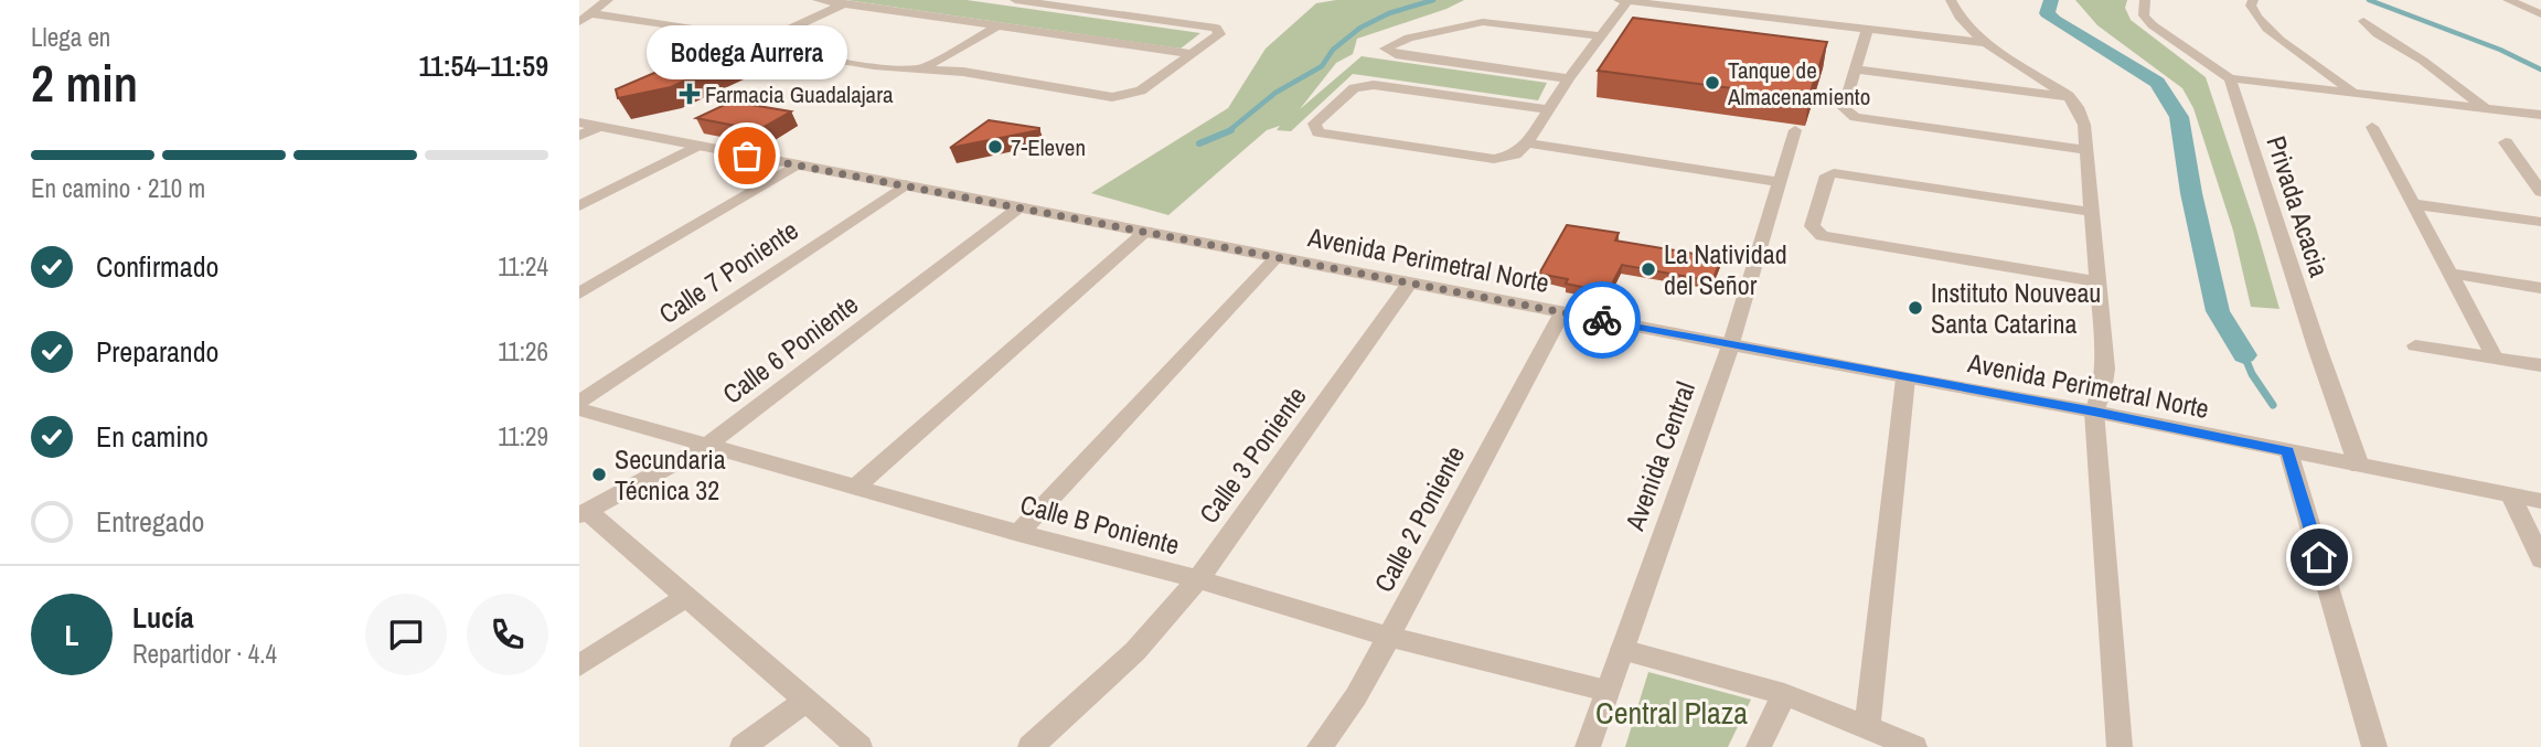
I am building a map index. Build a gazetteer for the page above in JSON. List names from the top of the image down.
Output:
{
  "streets": {
    "street": [
      "Privada Acacia",
      "Avenida Perimetral Norte",
      "Calle 7 Poniente",
      "Calle 6 Poniente",
      "Calle 3 Poniente",
      "Avenida Central",
      "Calle 2 Poniente",
      "Calle B Poniente"
    ]
  },
  "crossings": [
    ["Privada Acacia", "Avenida Perimetral Norte"],
    ["Avenida Perimetral Norte", "Calle 7 Poniente"],
    ["Avenida Perimetral Norte", "Calle 6 Poniente"],
    ["Avenida Perimetral Norte", "Calle 3 Poniente"],
    ["Avenida Perimetral Norte", "Avenida Central"],
    ["Avenida Perimetral Norte", "Calle 2 Poniente"],
    ["Calle 6 Poniente", "Calle B Poniente"],
    ["Calle 3 Poniente", "Calle B Poniente"],
    ["Avenida Central", "Calle B Poniente"],
    ["Calle 2 Poniente", "Calle B Poniente"]
  ],
  "parks": ["Central Plaza"],
  "places": {
    "other": [
      "Tanque de Almacenamiento",
      "7-Eleven",
      "Bodega Aurrera",
      "La Natividad del Señor",
      "Instituto Nouveau Santa Catarina",
      "Secundaria Técnica 32"
    ],
    "health": ["Farmacia Guadalajara"]
  },
  "page": {
    "heading": ["2 min", "Llega en", "11:54–11:59"],
    "panel": ["Lucía", "Repartidor · 4.4"],
    "bubble": "Bodega Aurrera",
    "bar": "En camino · 210 m",
    "list": [
      ["Confirmado", "11:24"],
      ["Preparando", "11:26"],
      ["En camino", "11:29"],
      "Entregado"
    ],
    "round": "L"
  }
}
